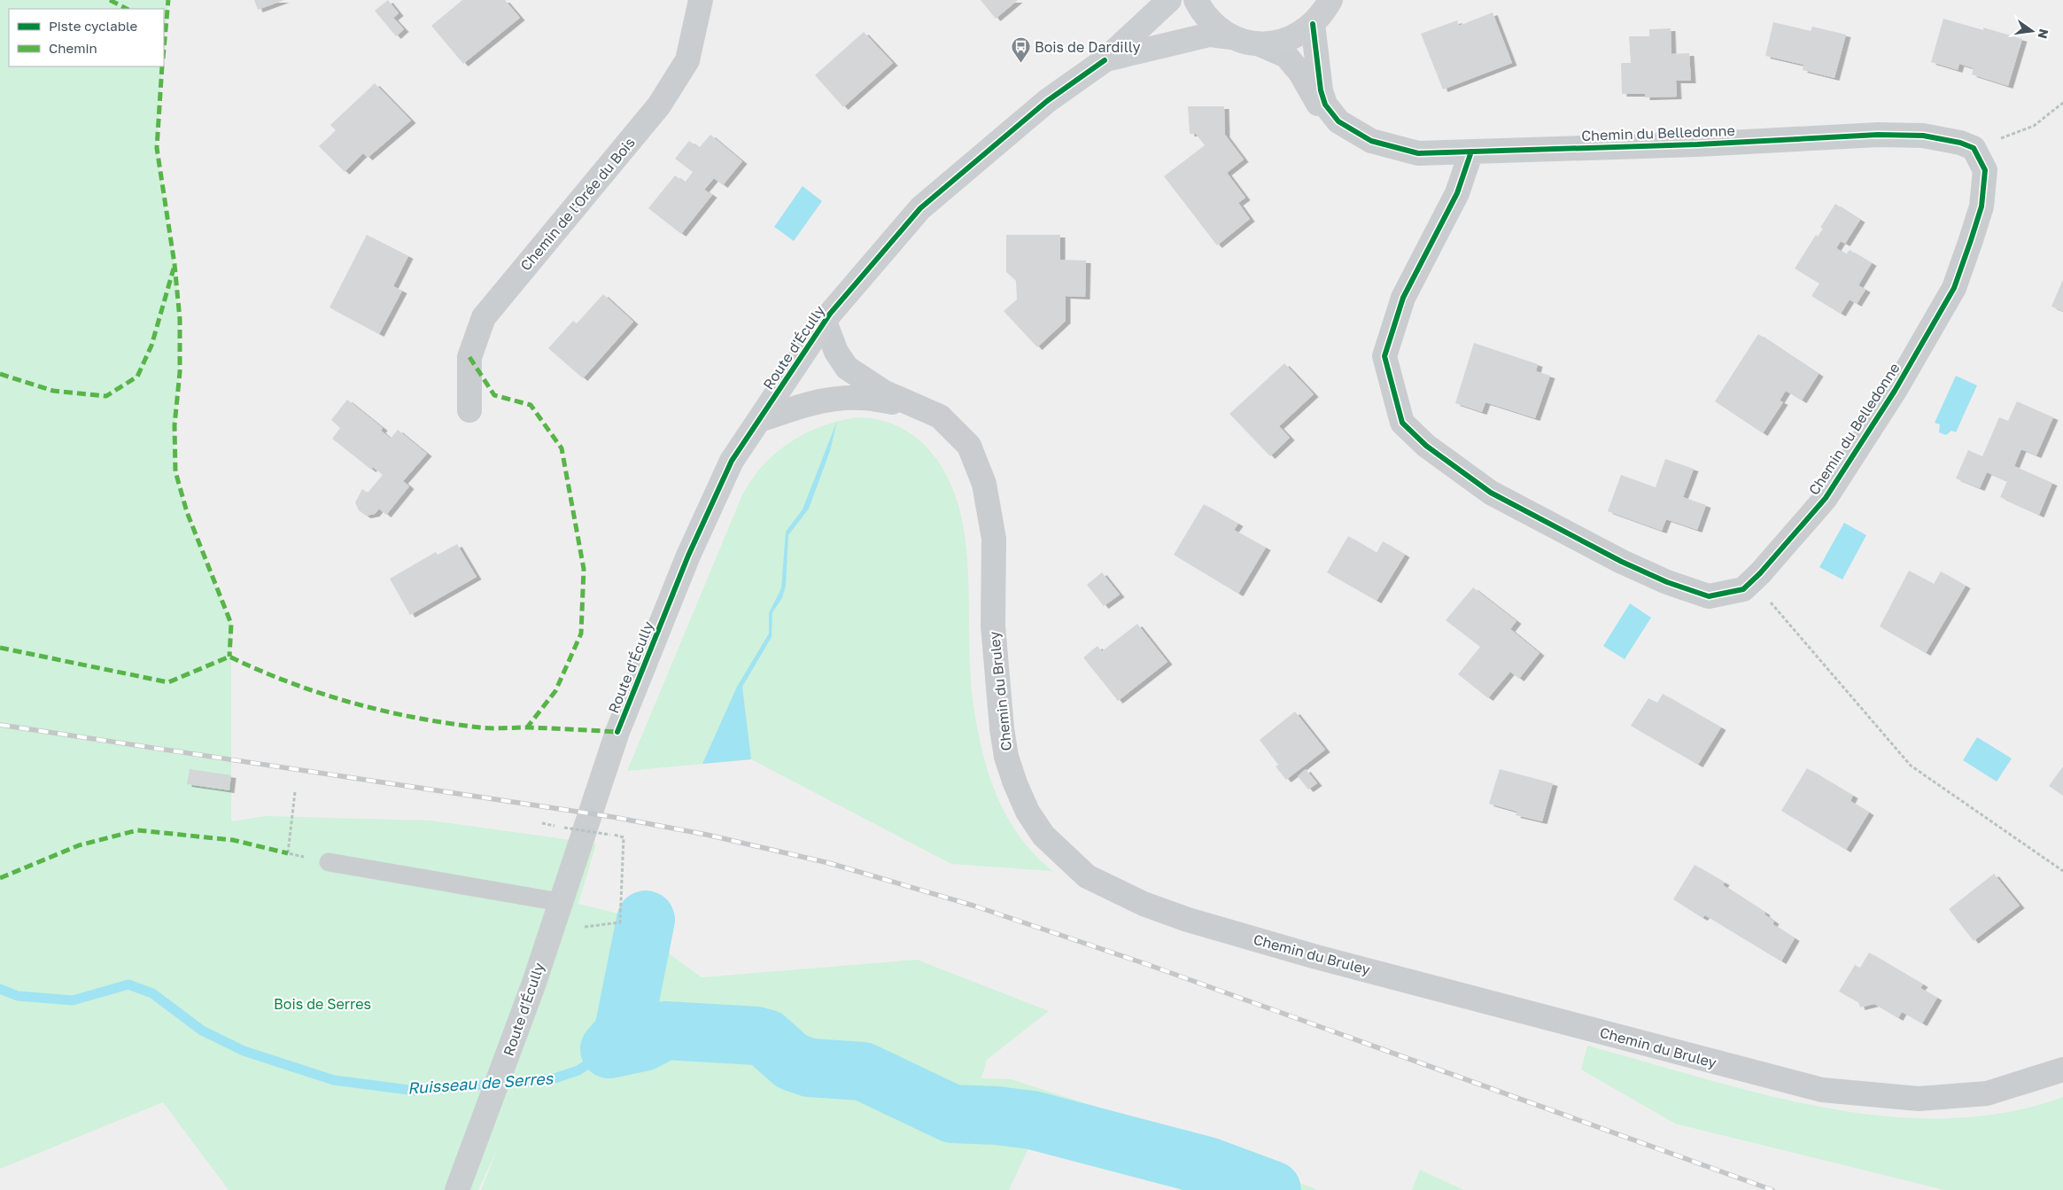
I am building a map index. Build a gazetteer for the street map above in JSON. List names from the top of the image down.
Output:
{
  "streets": {
    "main road": ["Route d'Écully"],
    "street": ["Chemin du Belledonne", "Chemin de l'Orée du Bois", "Chemin du Bruley"]
  },
  "crossings": [
    ["Route d'Écully", "Chemin du Bruley"]
  ],
  "water": ["Ruisseau de Serres"],
  "parks": ["Bois de Serres"],
  "places": {
    "bus stop": ["Bois de Dardilly"]
  },
  "legend": ["Piste cyclable", "Chemin"],
  "north": "right"
}
